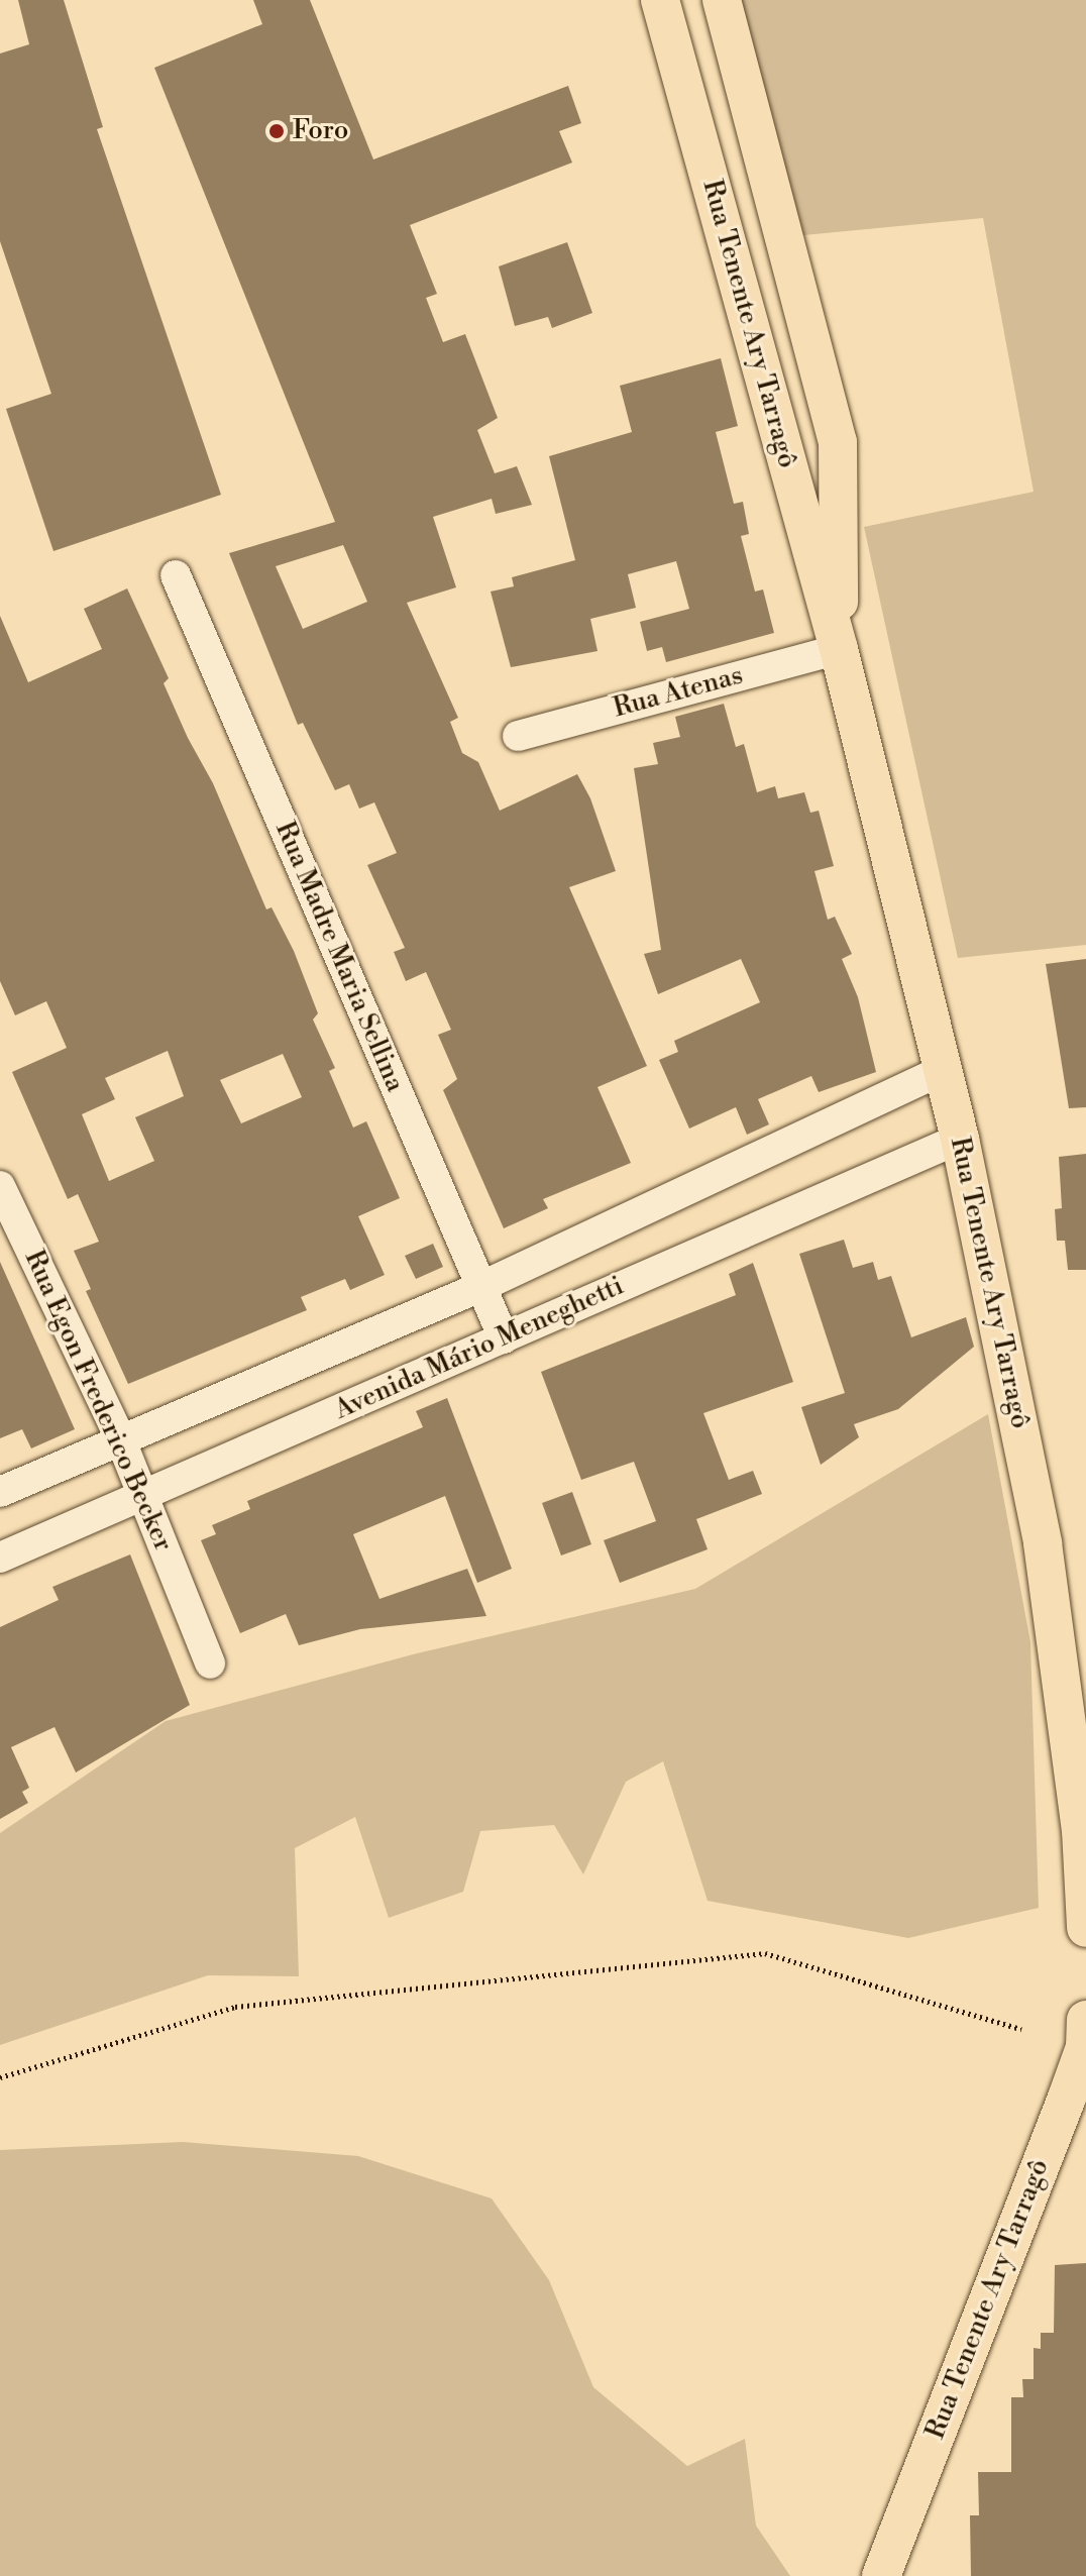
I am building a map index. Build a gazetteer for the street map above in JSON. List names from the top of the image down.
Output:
{
  "streets": {
    "main road": ["Rua Tenente Ary Tarragô"],
    "street": [
      "Rua Atenas",
      "Rua Madre Maria Sellina",
      "Avenida Mário Meneghetti",
      "Rua Egon Frederico Becker"
    ]
  },
  "crossings": [
    ["Rua Tenente Ary Tarragô", "Rua Atenas"],
    ["Rua Tenente Ary Tarragô", "Avenida Mário Meneghetti"],
    ["Rua Madre Maria Sellina", "Avenida Mário Meneghetti"],
    ["Avenida Mário Meneghetti", "Rua Egon Frederico Becker"]
  ],
  "places": ["Foro"]
}
